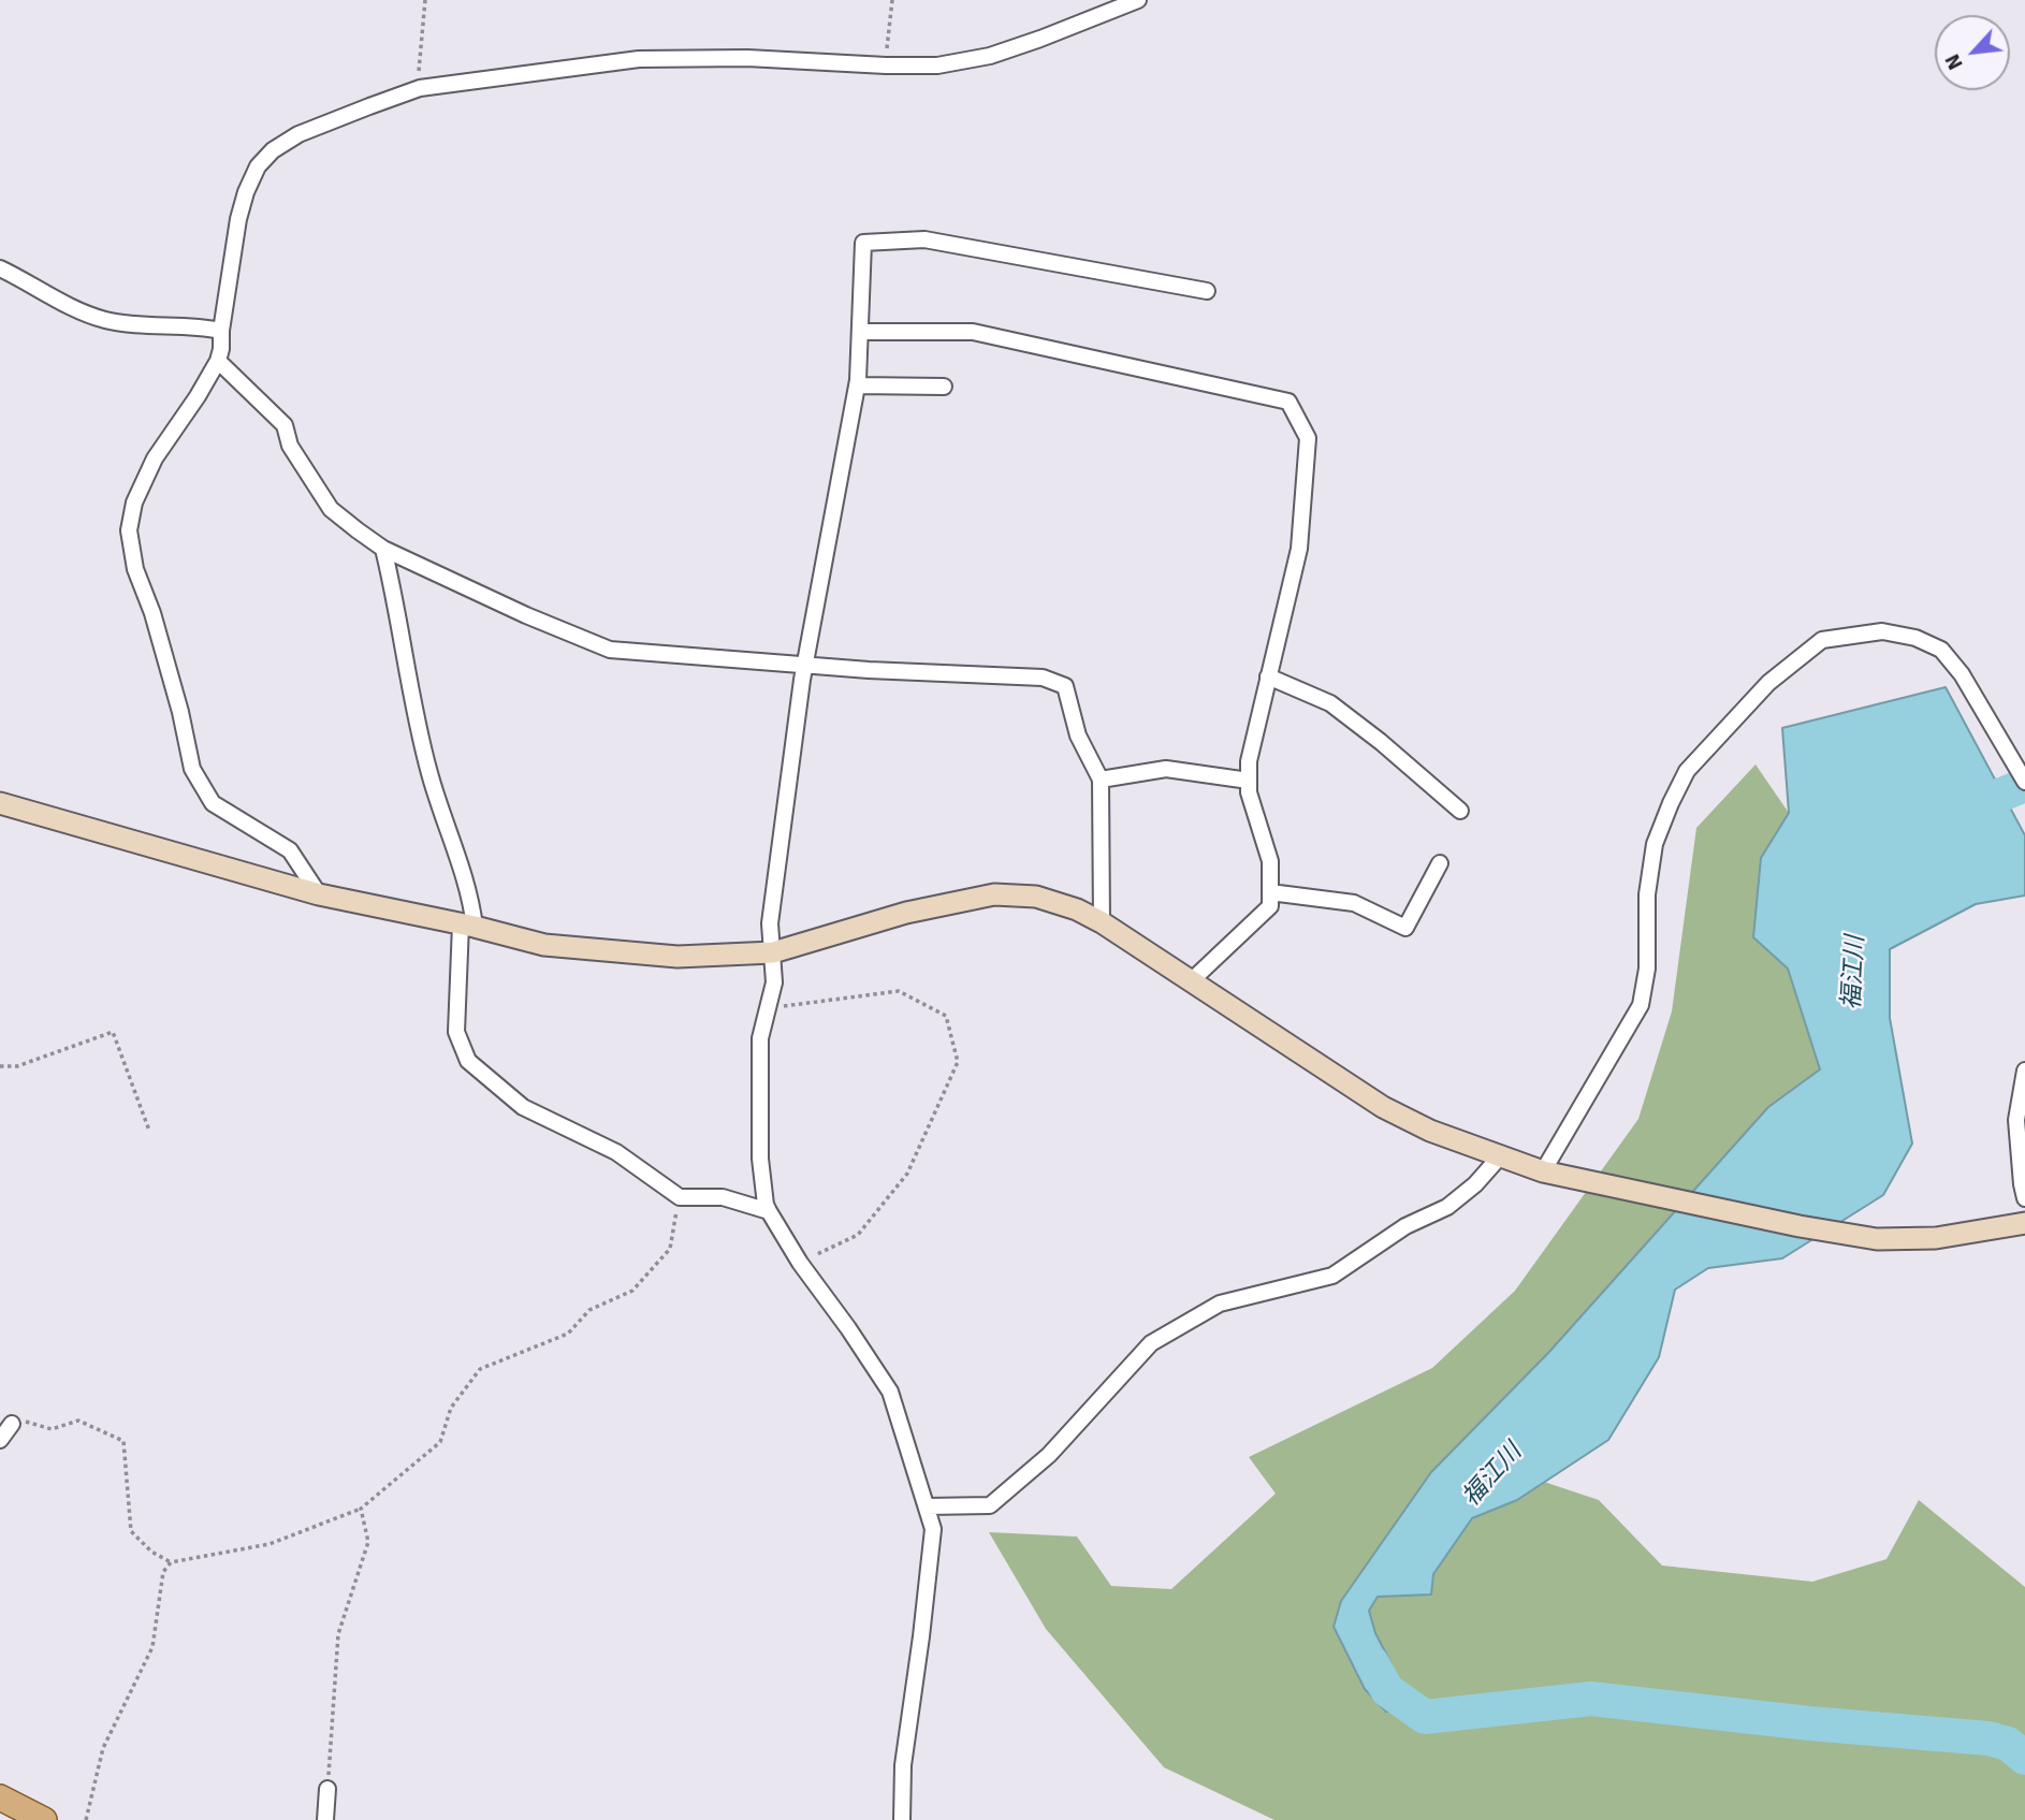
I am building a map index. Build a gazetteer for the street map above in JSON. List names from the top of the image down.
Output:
{
  "water": ["福江川"],
  "north": "bottom left"
}
